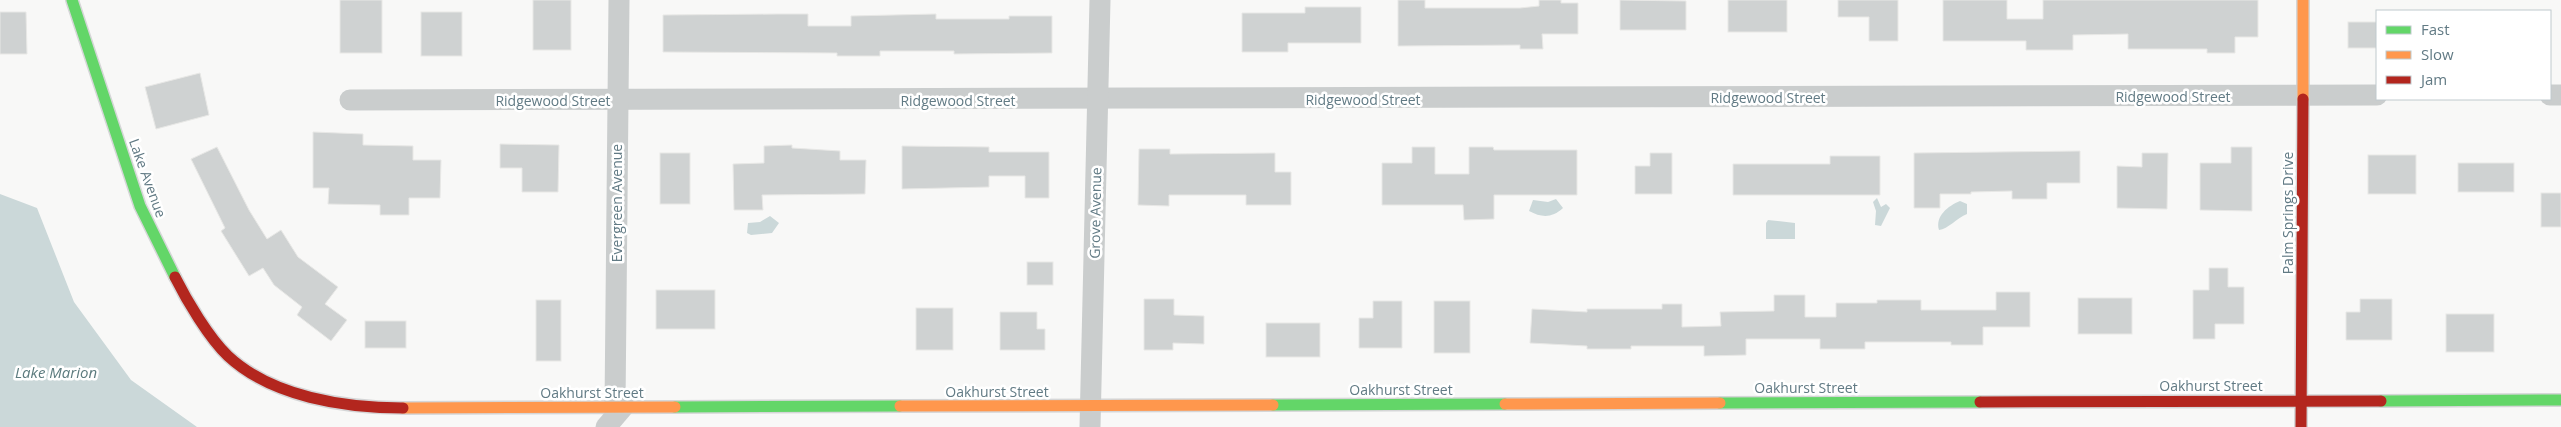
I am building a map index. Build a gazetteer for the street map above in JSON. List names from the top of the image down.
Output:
{
  "streets": {
    "street": [
      "Ridgewood Street",
      "Lake Avenue",
      "Evergreen Avenue",
      "Grove Avenue",
      "Palm Springs Drive",
      "Oakhurst Street"
    ]
  },
  "crossings": [
    ["Ridgewood Street", "Evergreen Avenue"],
    ["Ridgewood Street", "Grove Avenue"],
    ["Ridgewood Street", "Palm Springs Drive"],
    ["Lake Avenue", "Oakhurst Street"],
    ["Evergreen Avenue", "Oakhurst Street"],
    ["Grove Avenue", "Oakhurst Street"],
    ["Palm Springs Drive", "Oakhurst Street"]
  ],
  "water": ["Lake Marion"],
  "legend": ["Fast", "Slow", "Jam"]
}
